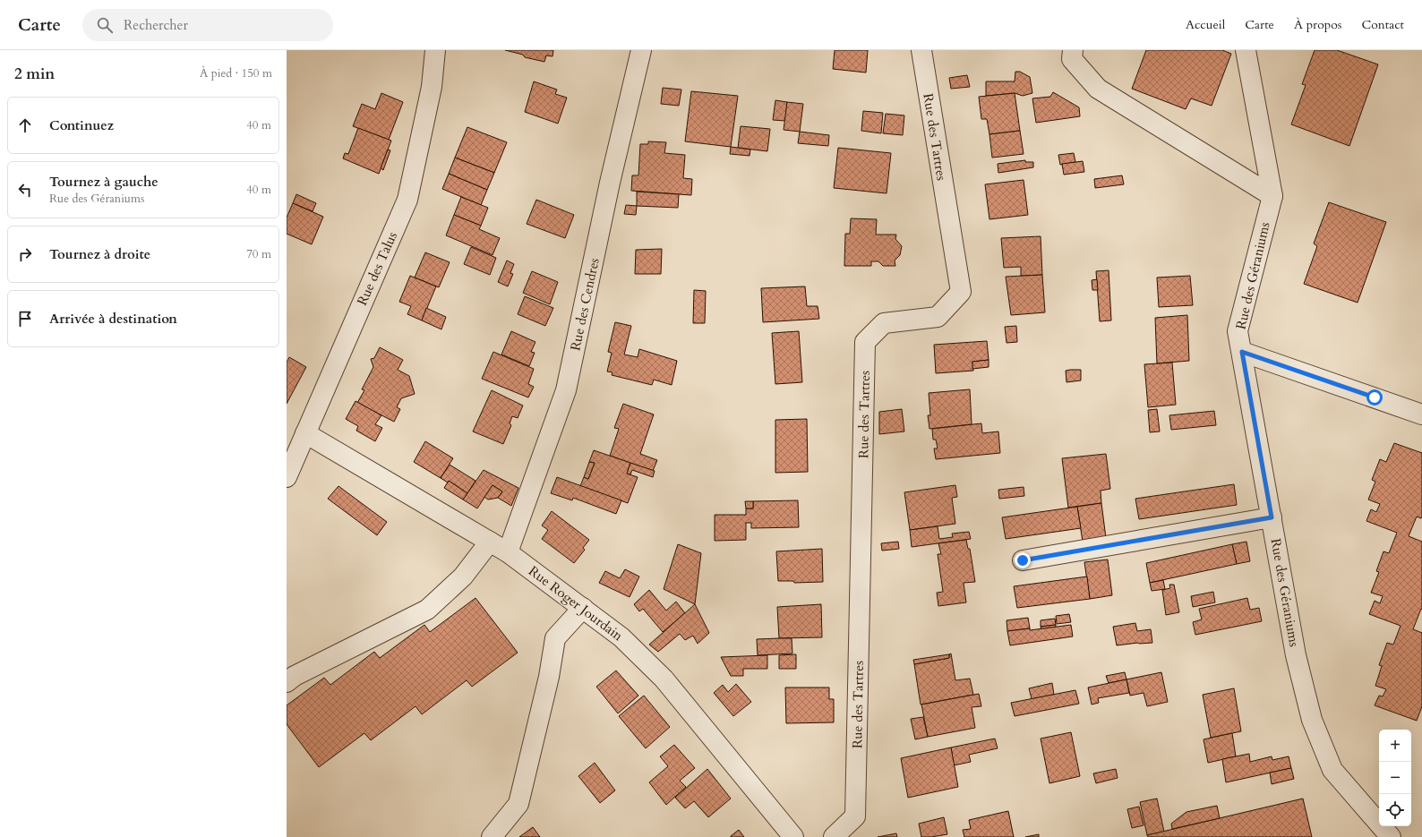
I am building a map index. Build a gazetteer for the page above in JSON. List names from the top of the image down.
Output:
{
  "streets": {
    "street": [
      "Rue des Tartres",
      "Rue des Talus",
      "Rue des Géraniums",
      "Rue des Cendres",
      "Rue Roger Jourdain"
    ]
  },
  "crossings": [
    ["Rue des Talus", "Rue Roger Jourdain"],
    ["Rue des Cendres", "Rue Roger Jourdain"]
  ],
  "page": {
    "header": "Carte",
    "search": "Rechercher",
    "nav": [
      "Accueil",
      "Carte",
      "À propos",
      "Contact"
    ],
    "heading": ["2 min", "À pied · 150 m"],
    "list": [
      ["Continuez", "40 m"],
      ["Tournez à gauche", "Rue des Géraniums", "40 m"],
      ["Tournez à droite", "70 m"],
      "Arrivée à destination"
    ],
    "map_buttons": ["+", "−"]
  }
}
